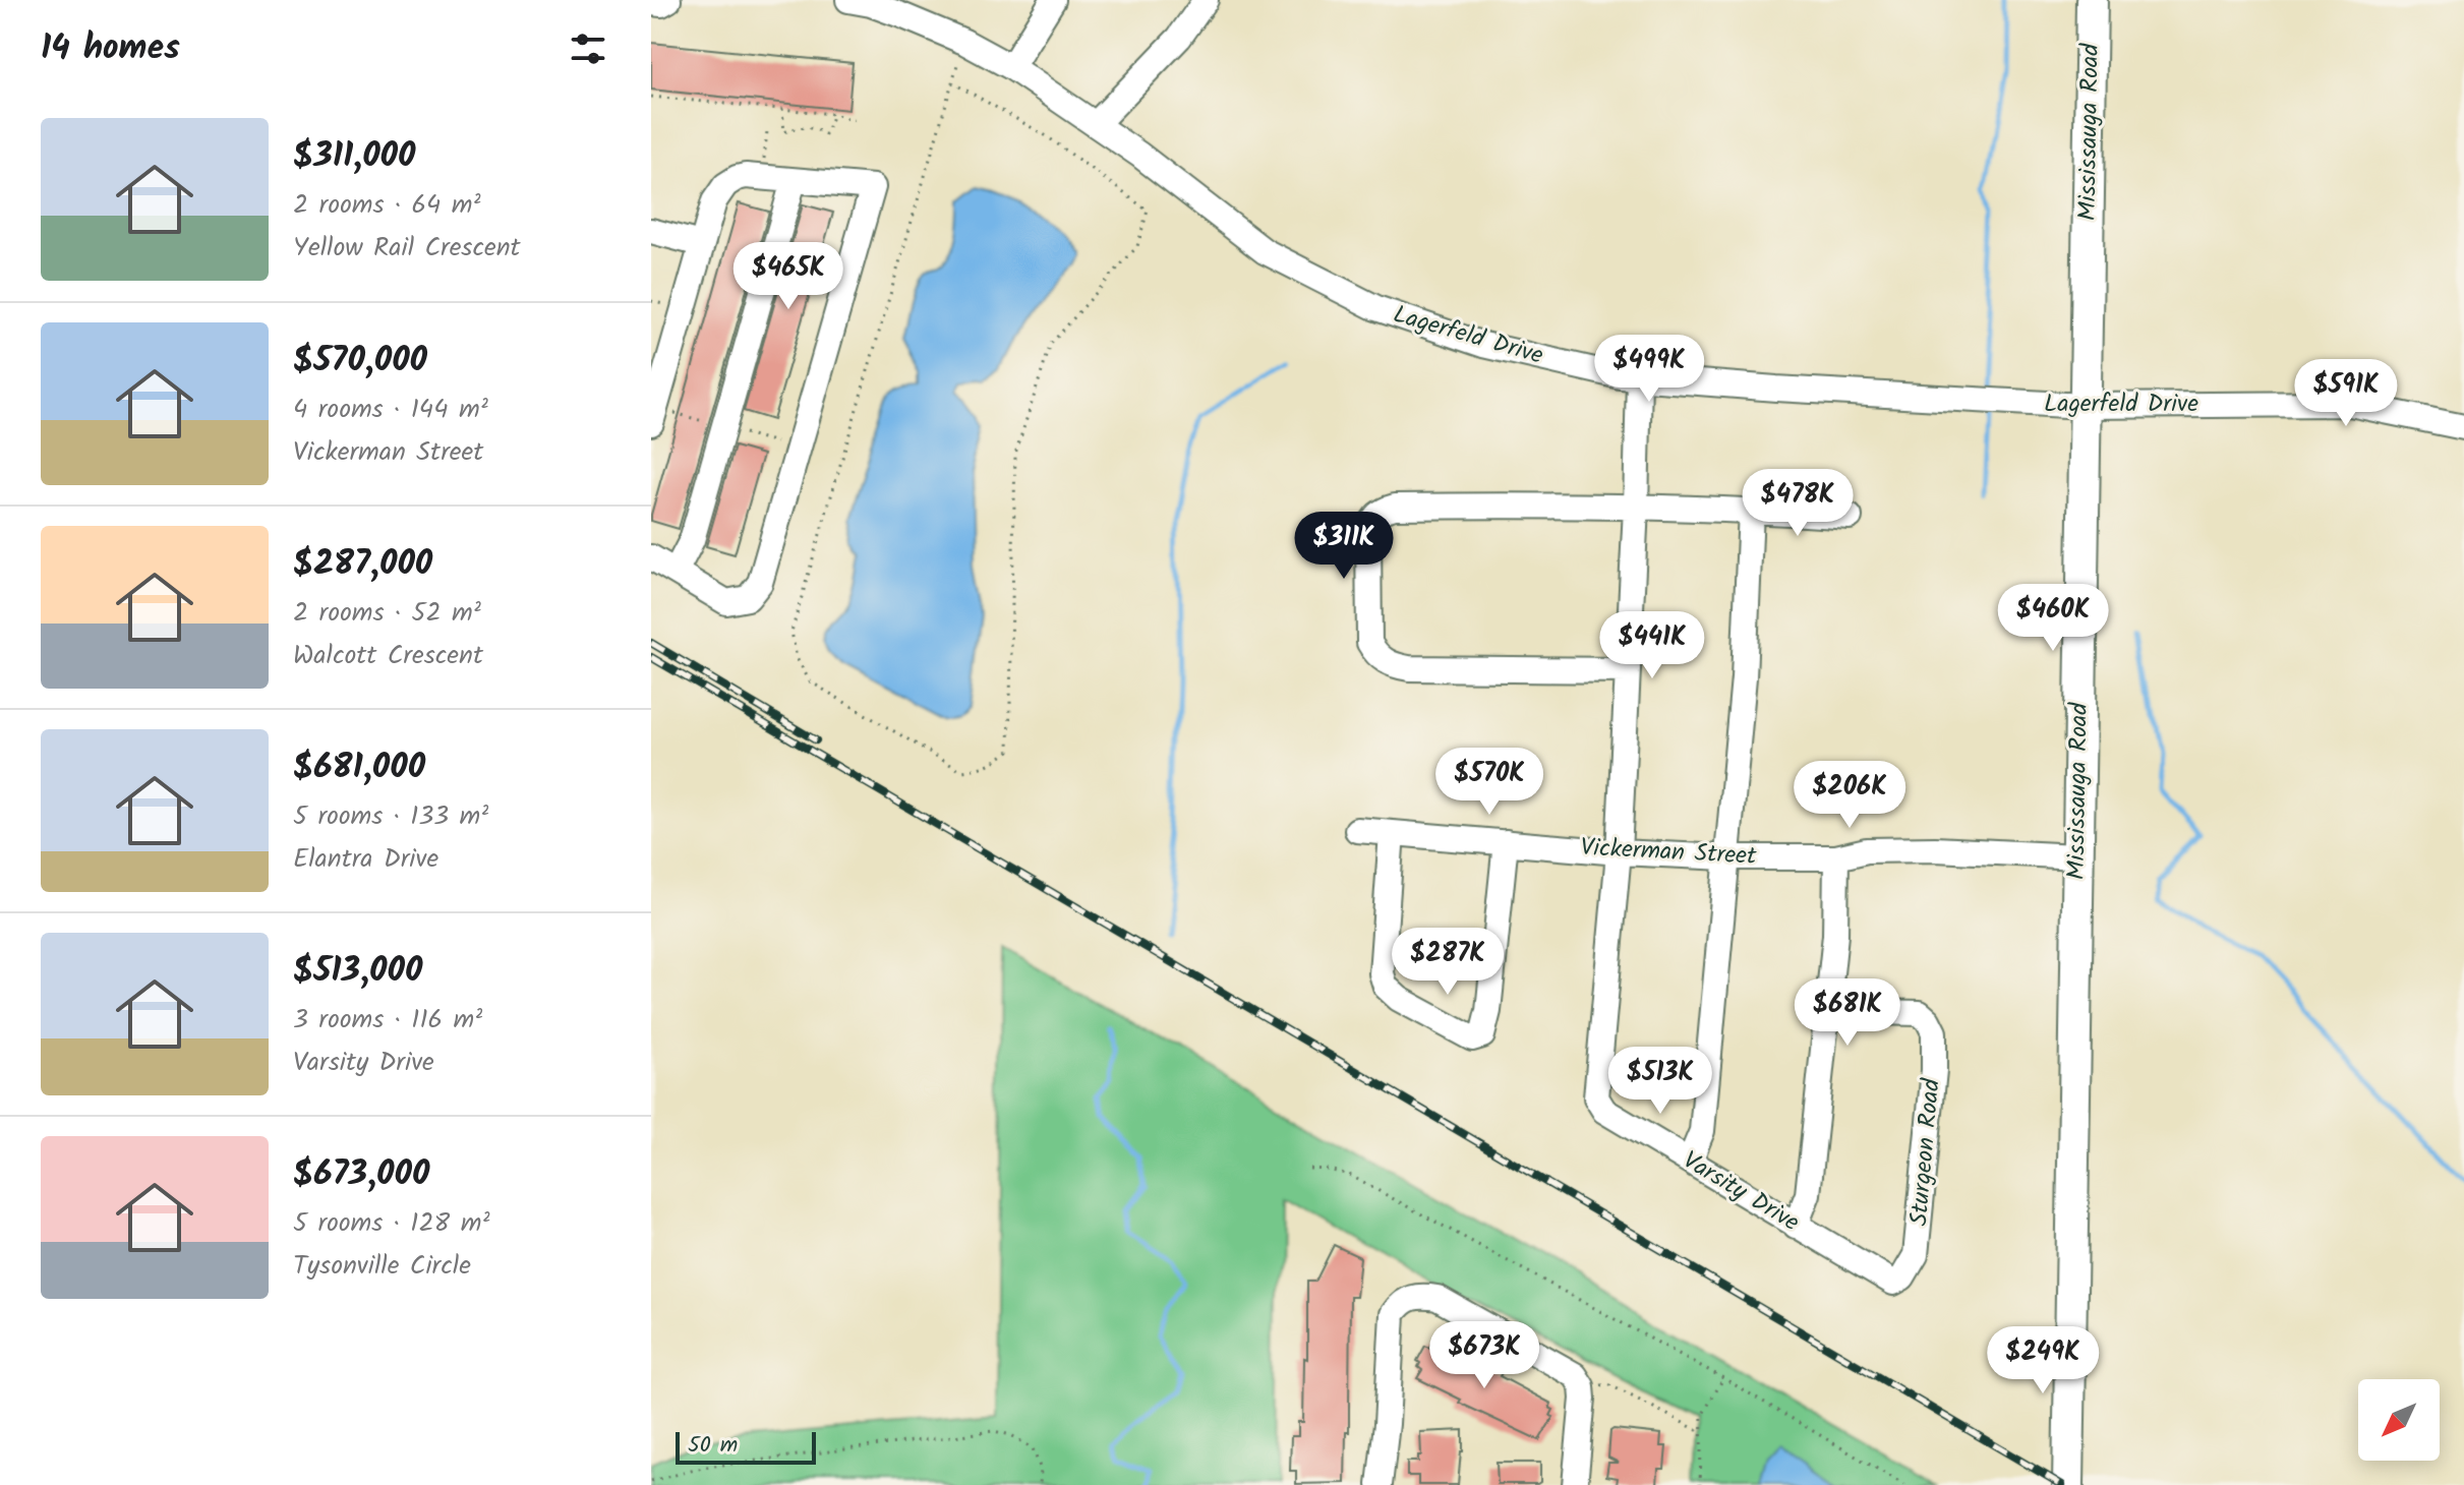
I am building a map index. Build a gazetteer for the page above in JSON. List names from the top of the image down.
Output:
{
  "streets": {
    "main road": ["Mississauga Road"],
    "street": [
      "Lagerfeld Drive",
      "Vickerman Street",
      "Sturgeon Road",
      "Varsity Drive"
    ]
  },
  "crossings": [
    ["Mississauga Road", "Lagerfeld Drive"],
    ["Mississauga Road", "Vickerman Street"],
    ["Lagerfeld Drive", "Varsity Drive"],
    ["Vickerman Street", "Varsity Drive"],
    ["Sturgeon Road", "Varsity Drive"]
  ],
  "scale_bar": "50 m",
  "north": "bottom left",
  "page": {
    "heading": "14 homes",
    "list": [
      {
        "name": "$311,000",
        "note": "2 rooms · 64 m² · Yellow Rail Crescent"
      },
      {
        "name": "$570,000",
        "note": "4 rooms · 144 m² · Vickerman Street"
      },
      {
        "name": "$287,000",
        "note": "2 rooms · 52 m² · Walcott Crescent"
      },
      {
        "name": "$681,000",
        "note": "5 rooms · 133 m² · Elantra Drive"
      },
      {
        "name": "$513,000",
        "note": "3 rooms · 116 m² · Varsity Drive"
      },
      {
        "name": "$673,000",
        "note": "5 rooms · 128 m² · Tysonville Circle"
      }
    ],
    "price": [
      "$465K",
      "$499K",
      "$591K",
      "$478K",
      "$311K",
      "$460K",
      "$441K",
      "$570K",
      "$206K",
      "$287K",
      "$681K",
      "$513K",
      "$673K",
      "$249K"
    ],
    "scale": "50 m"
  }
}
